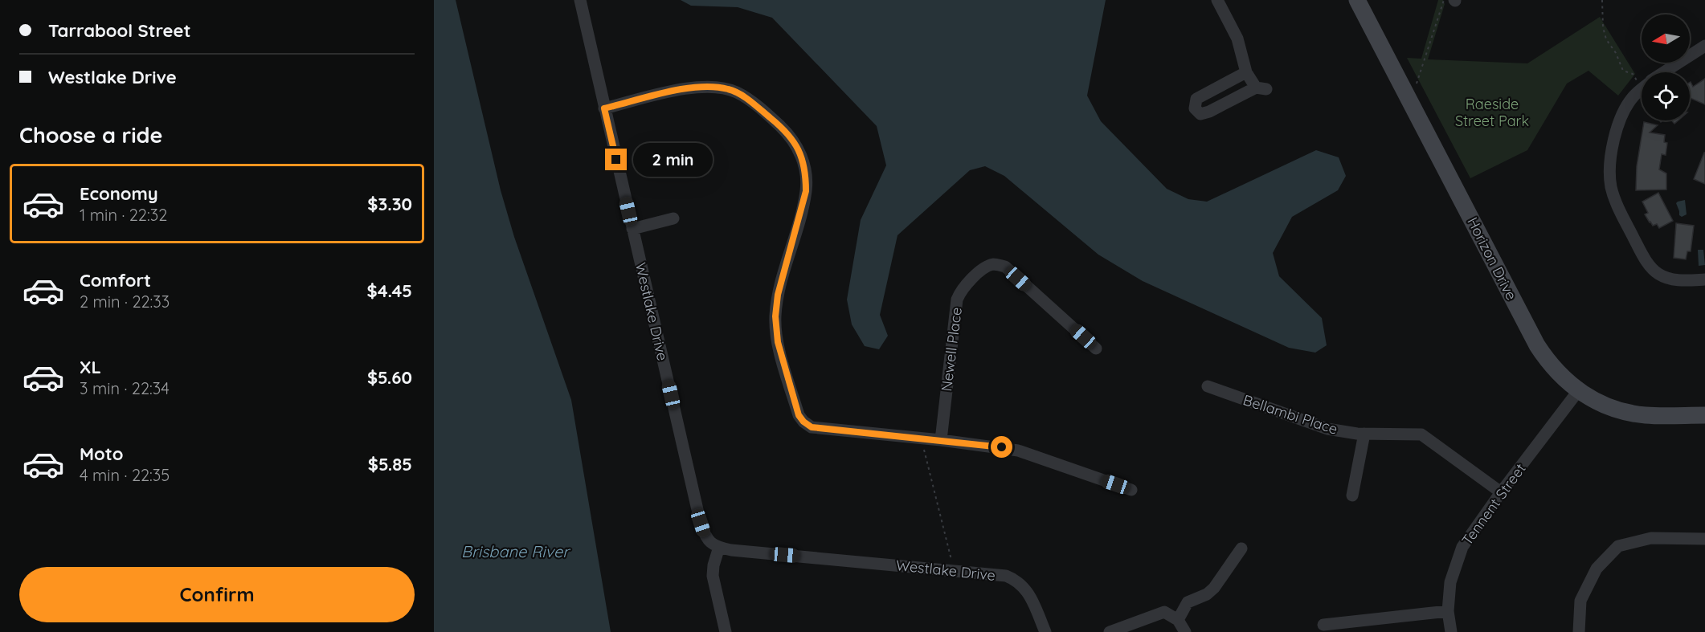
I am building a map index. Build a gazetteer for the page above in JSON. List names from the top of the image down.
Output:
{
  "streets": {
    "street": [
      "Horizon Drive",
      "Westlake Drive",
      "Newell Place",
      "Bellambi Place",
      "Tennent Street"
    ]
  },
  "crossings": [
    ["Horizon Drive", "Tennent Street"],
    ["Bellambi Place", "Tennent Street"]
  ],
  "water": ["Brisbane River"],
  "parks": ["Raeside Street Park"],
  "north": "left",
  "page": {
    "banner": ["Tarrabool Street", "Westlake Drive"],
    "heading": "Choose a ride",
    "bubble": "2 min",
    "list": [
      {
        "name": "Economy",
        "note": "1 min · 22:32",
        "value": "$3.30"
      },
      {
        "name": "Comfort",
        "note": "2 min · 22:33",
        "value": "$4.45"
      },
      {
        "name": "XL",
        "note": "3 min · 22:34",
        "value": "$5.60"
      },
      {
        "name": "Moto",
        "note": "4 min · 22:35",
        "value": "$5.85"
      }
    ],
    "buttons": "Confirm"
  }
}
